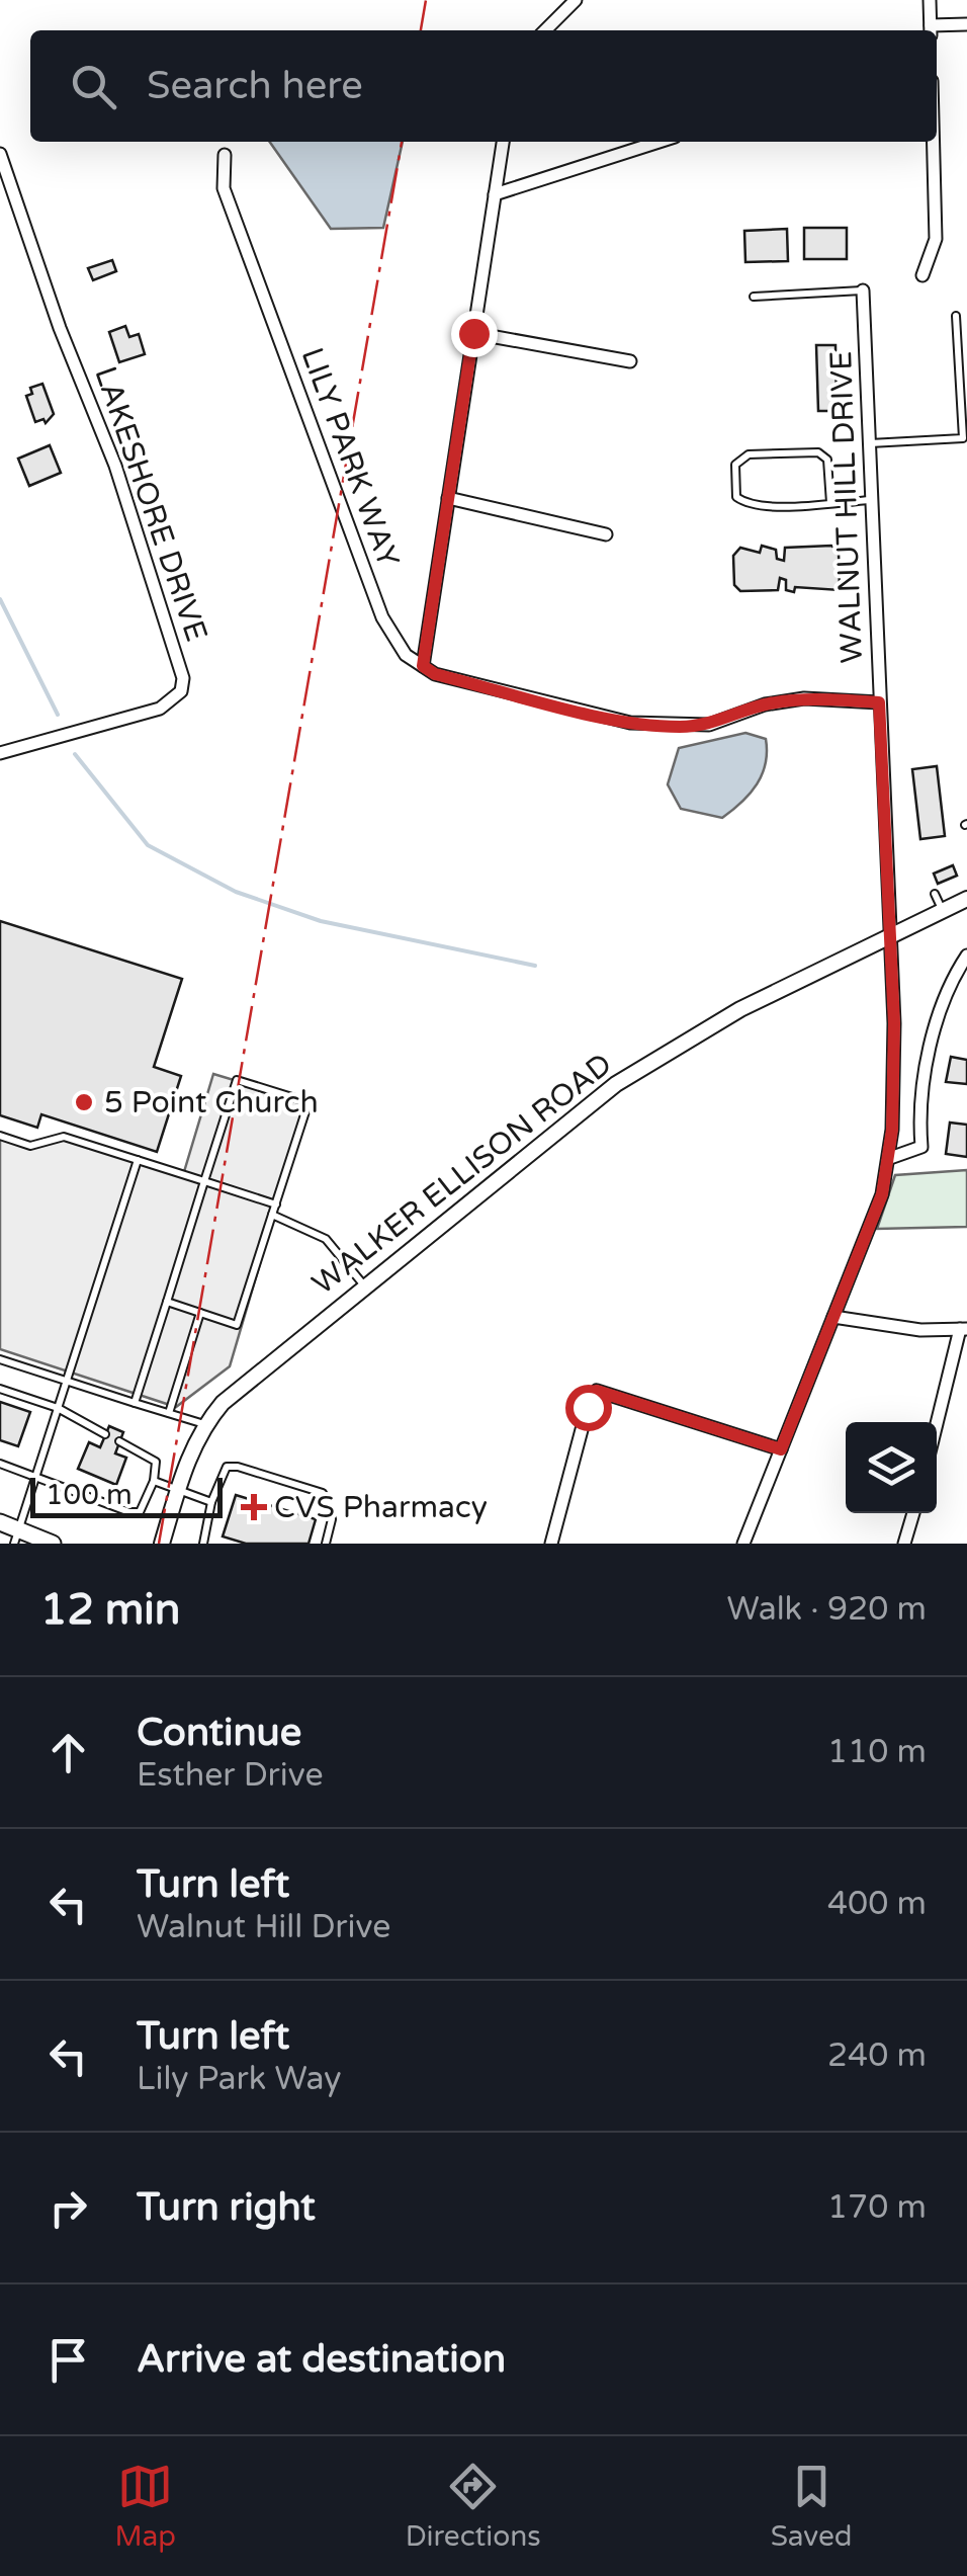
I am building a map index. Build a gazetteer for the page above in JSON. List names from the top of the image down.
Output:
{
  "streets": {
    "street": [
      "LILY PARK WAY",
      "LAKESHORE DRIVE",
      "WALNUT HILL DRIVE",
      "WALKER ELLISON ROAD"
    ]
  },
  "crossings": [
    ["LILY PARK WAY", "WALNUT HILL DRIVE"],
    ["WALNUT HILL DRIVE", "WALKER ELLISON ROAD"]
  ],
  "places": {
    "other": ["5 Point Church"],
    "health": ["CVS Pharmacy"]
  },
  "scale_bar": "100 m",
  "page": {
    "search": "Search here",
    "scale": "100 m",
    "heading": ["12 min", "Walk · 920 m"],
    "list": [
      ["Continue", "Esther Drive", "110 m"],
      ["Turn left", "Walnut Hill Drive", "400 m"],
      ["Turn left", "Lily Park Way", "240 m"],
      ["Turn right", "170 m"],
      "Arrive at destination"
    ],
    "nav": ["Map", "Directions", "Saved"]
  }
}
